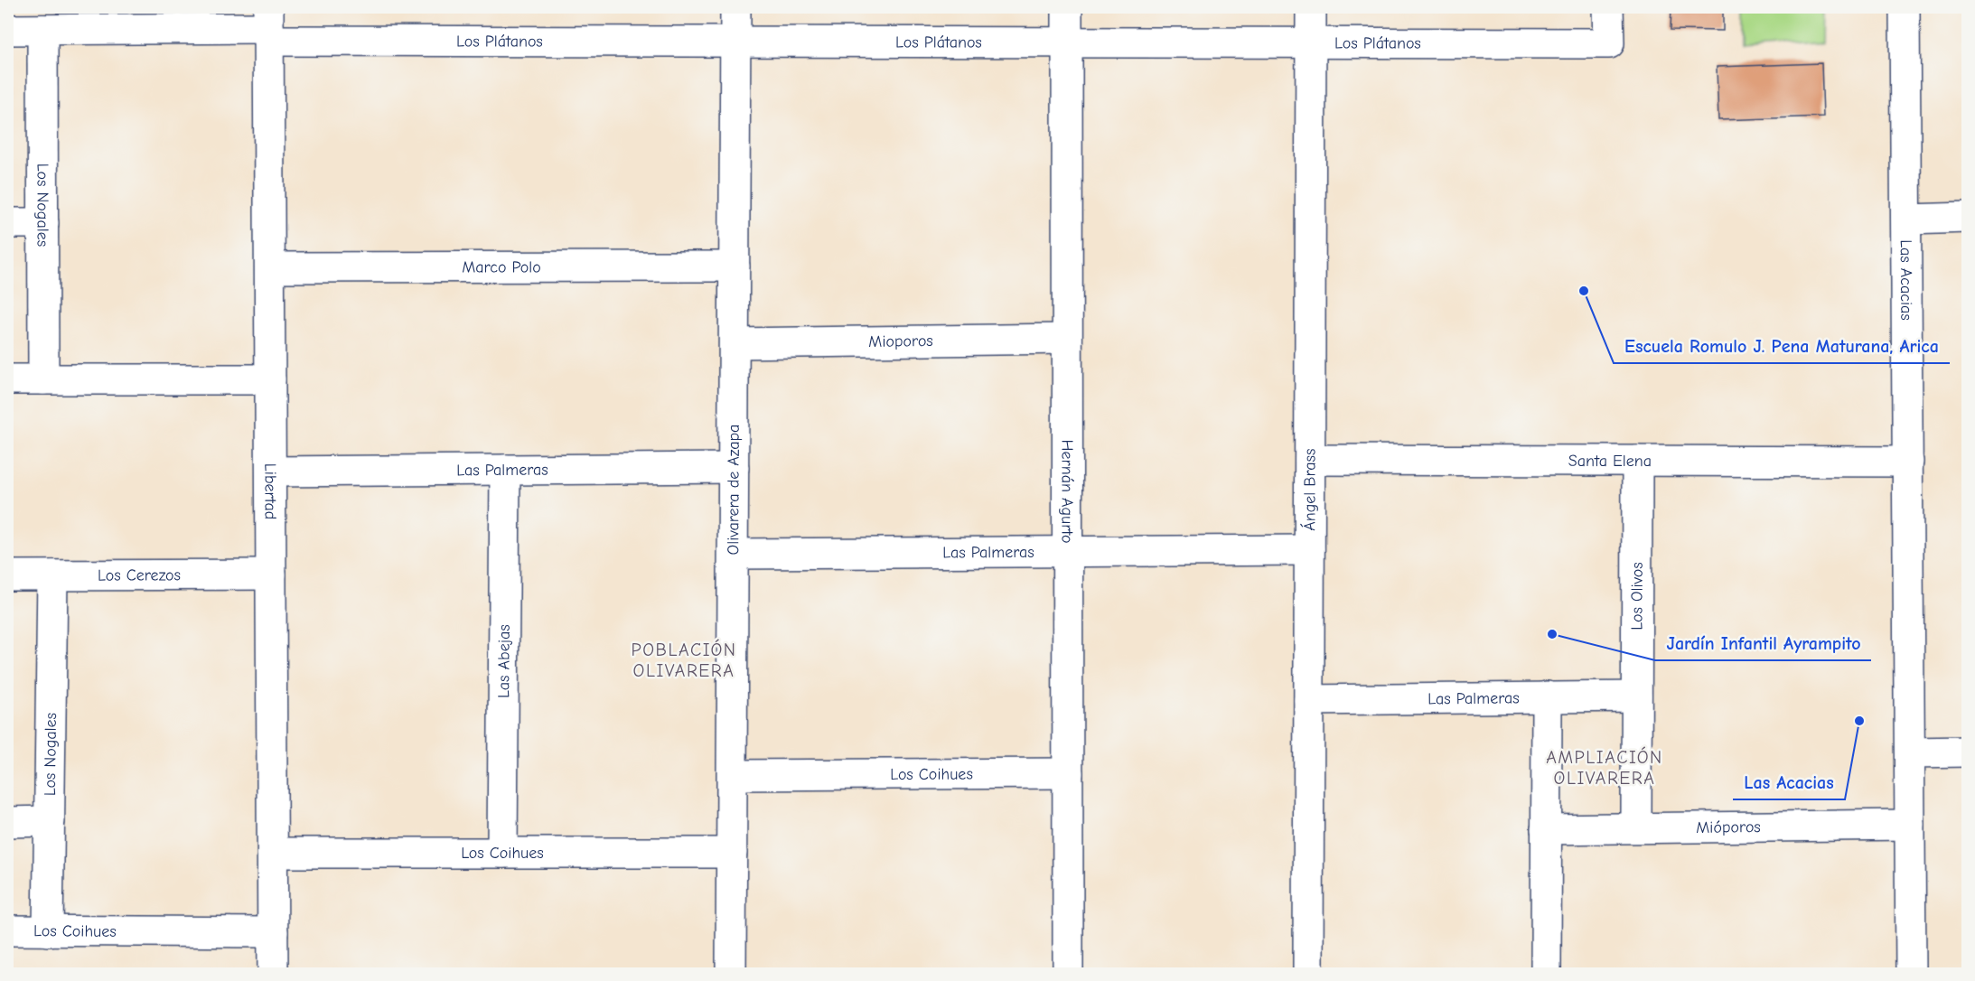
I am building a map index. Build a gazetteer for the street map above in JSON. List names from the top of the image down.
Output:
{
  "streets": {
    "street": [
      "Los Plátanos",
      "Los Nogales",
      "Marco Polo",
      "Las Acacias",
      "Mioporos",
      "Santa Elena",
      "Las Palmeras",
      "Libertad",
      "Olivarera de Azapa",
      "Hernán Agurto",
      "Ángel Brass",
      "Los Cerezos",
      "Los Olivos",
      "Las Abejas",
      "Los Coihues",
      "Mióporos"
    ]
  },
  "crossings": [
    ["Los Plátanos", "Los Nogales"],
    ["Los Plátanos", "Libertad"],
    ["Los Plátanos", "Olivarera de Azapa"],
    ["Los Plátanos", "Hernán Agurto"],
    ["Los Plátanos", "Ángel Brass"],
    ["Los Nogales", "Los Cerezos"],
    ["Los Nogales", "Los Coihues"],
    ["Marco Polo", "Libertad"],
    ["Marco Polo", "Olivarera de Azapa"],
    ["Las Acacias", "Santa Elena"],
    ["Las Acacias", "Mióporos"],
    ["Mioporos", "Olivarera de Azapa"],
    ["Mioporos", "Hernán Agurto"],
    ["Santa Elena", "Ángel Brass"],
    ["Santa Elena", "Los Olivos"],
    ["Las Palmeras", "Libertad"],
    ["Las Palmeras", "Olivarera de Azapa"],
    ["Las Palmeras", "Hernán Agurto"],
    ["Las Palmeras", "Ángel Brass"],
    ["Las Palmeras", "Los Olivos"],
    ["Las Palmeras", "Las Abejas"],
    ["Libertad", "Los Cerezos"],
    ["Libertad", "Los Coihues"],
    ["Olivarera de Azapa", "Los Coihues"],
    ["Hernán Agurto", "Los Coihues"],
    ["Los Olivos", "Mióporos"],
    ["Las Abejas", "Los Coihues"]
  ],
  "districts": ["POBLACIÓN OLIVARERA", "AMPLIACIÓN OLIVARERA"],
  "places": ["Escuela Romulo J. Pena Maturana, Arica", "Jardín Infantil Ayrampito", "Las Acacias"]
}
